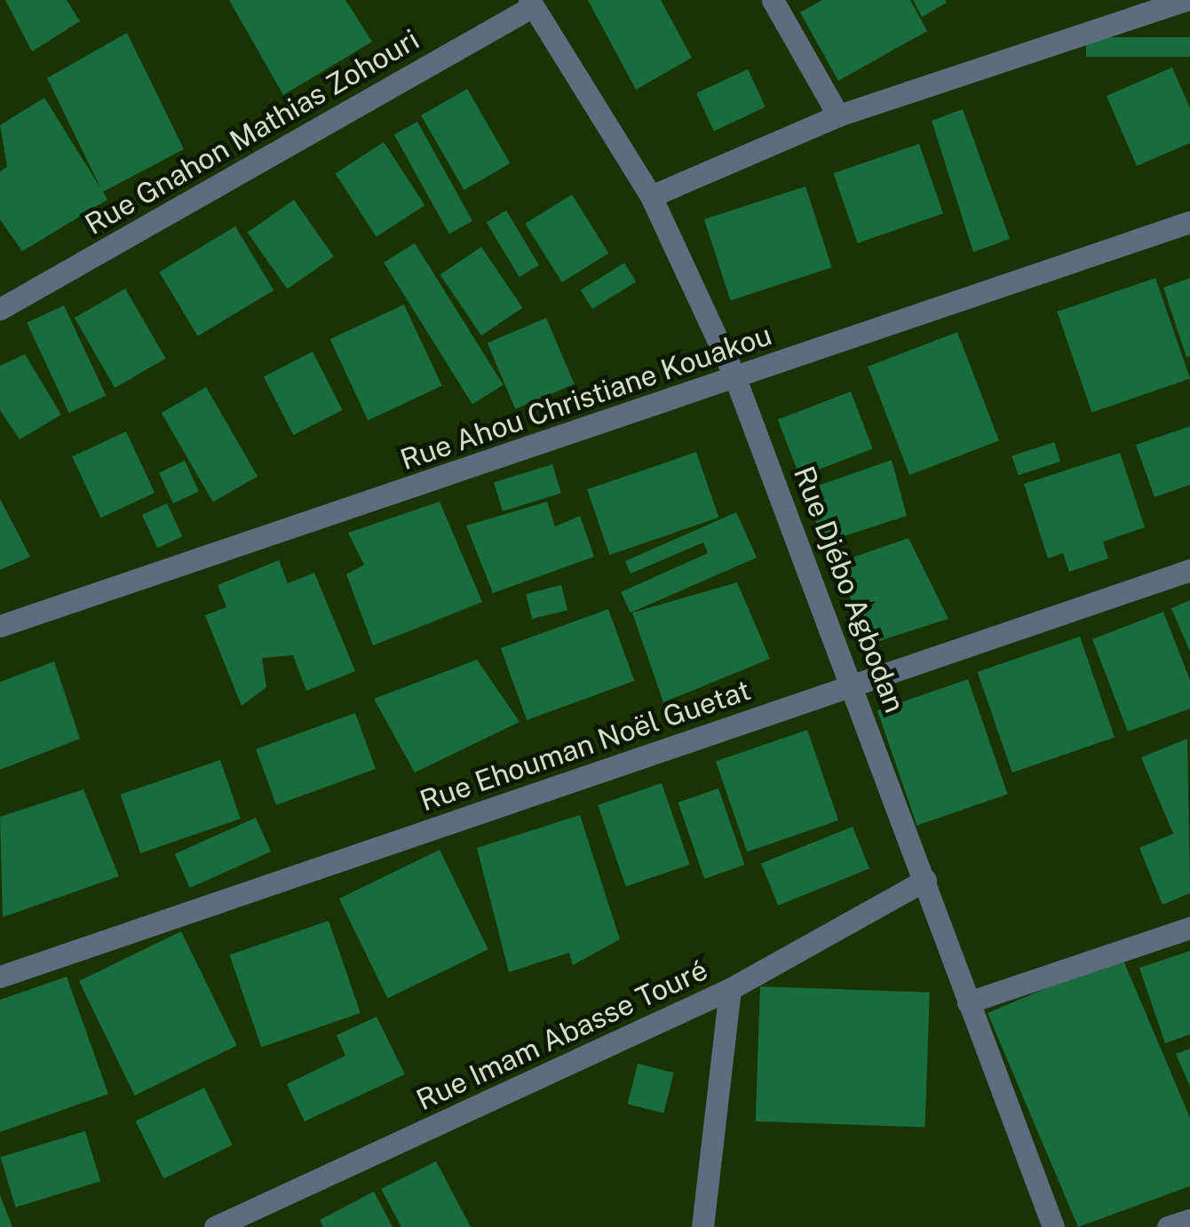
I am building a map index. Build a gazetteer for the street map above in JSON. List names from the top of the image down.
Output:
{
  "streets": {
    "street": [
      "Rue Gnahon Mathias Zohouri",
      "Rue Ahou Christiane Kouakou",
      "Rue Djébo Agbodan",
      "Rue Ehouman Noël Guetat",
      "Rue Imam Abasse Touré"
    ]
  },
  "crossings": [
    ["Rue Gnahon Mathias Zohouri", "Rue Djébo Agbodan"],
    ["Rue Ahou Christiane Kouakou", "Rue Djébo Agbodan"],
    ["Rue Djébo Agbodan", "Rue Ehouman Noël Guetat"],
    ["Rue Djébo Agbodan", "Rue Imam Abasse Touré"]
  ]
}
